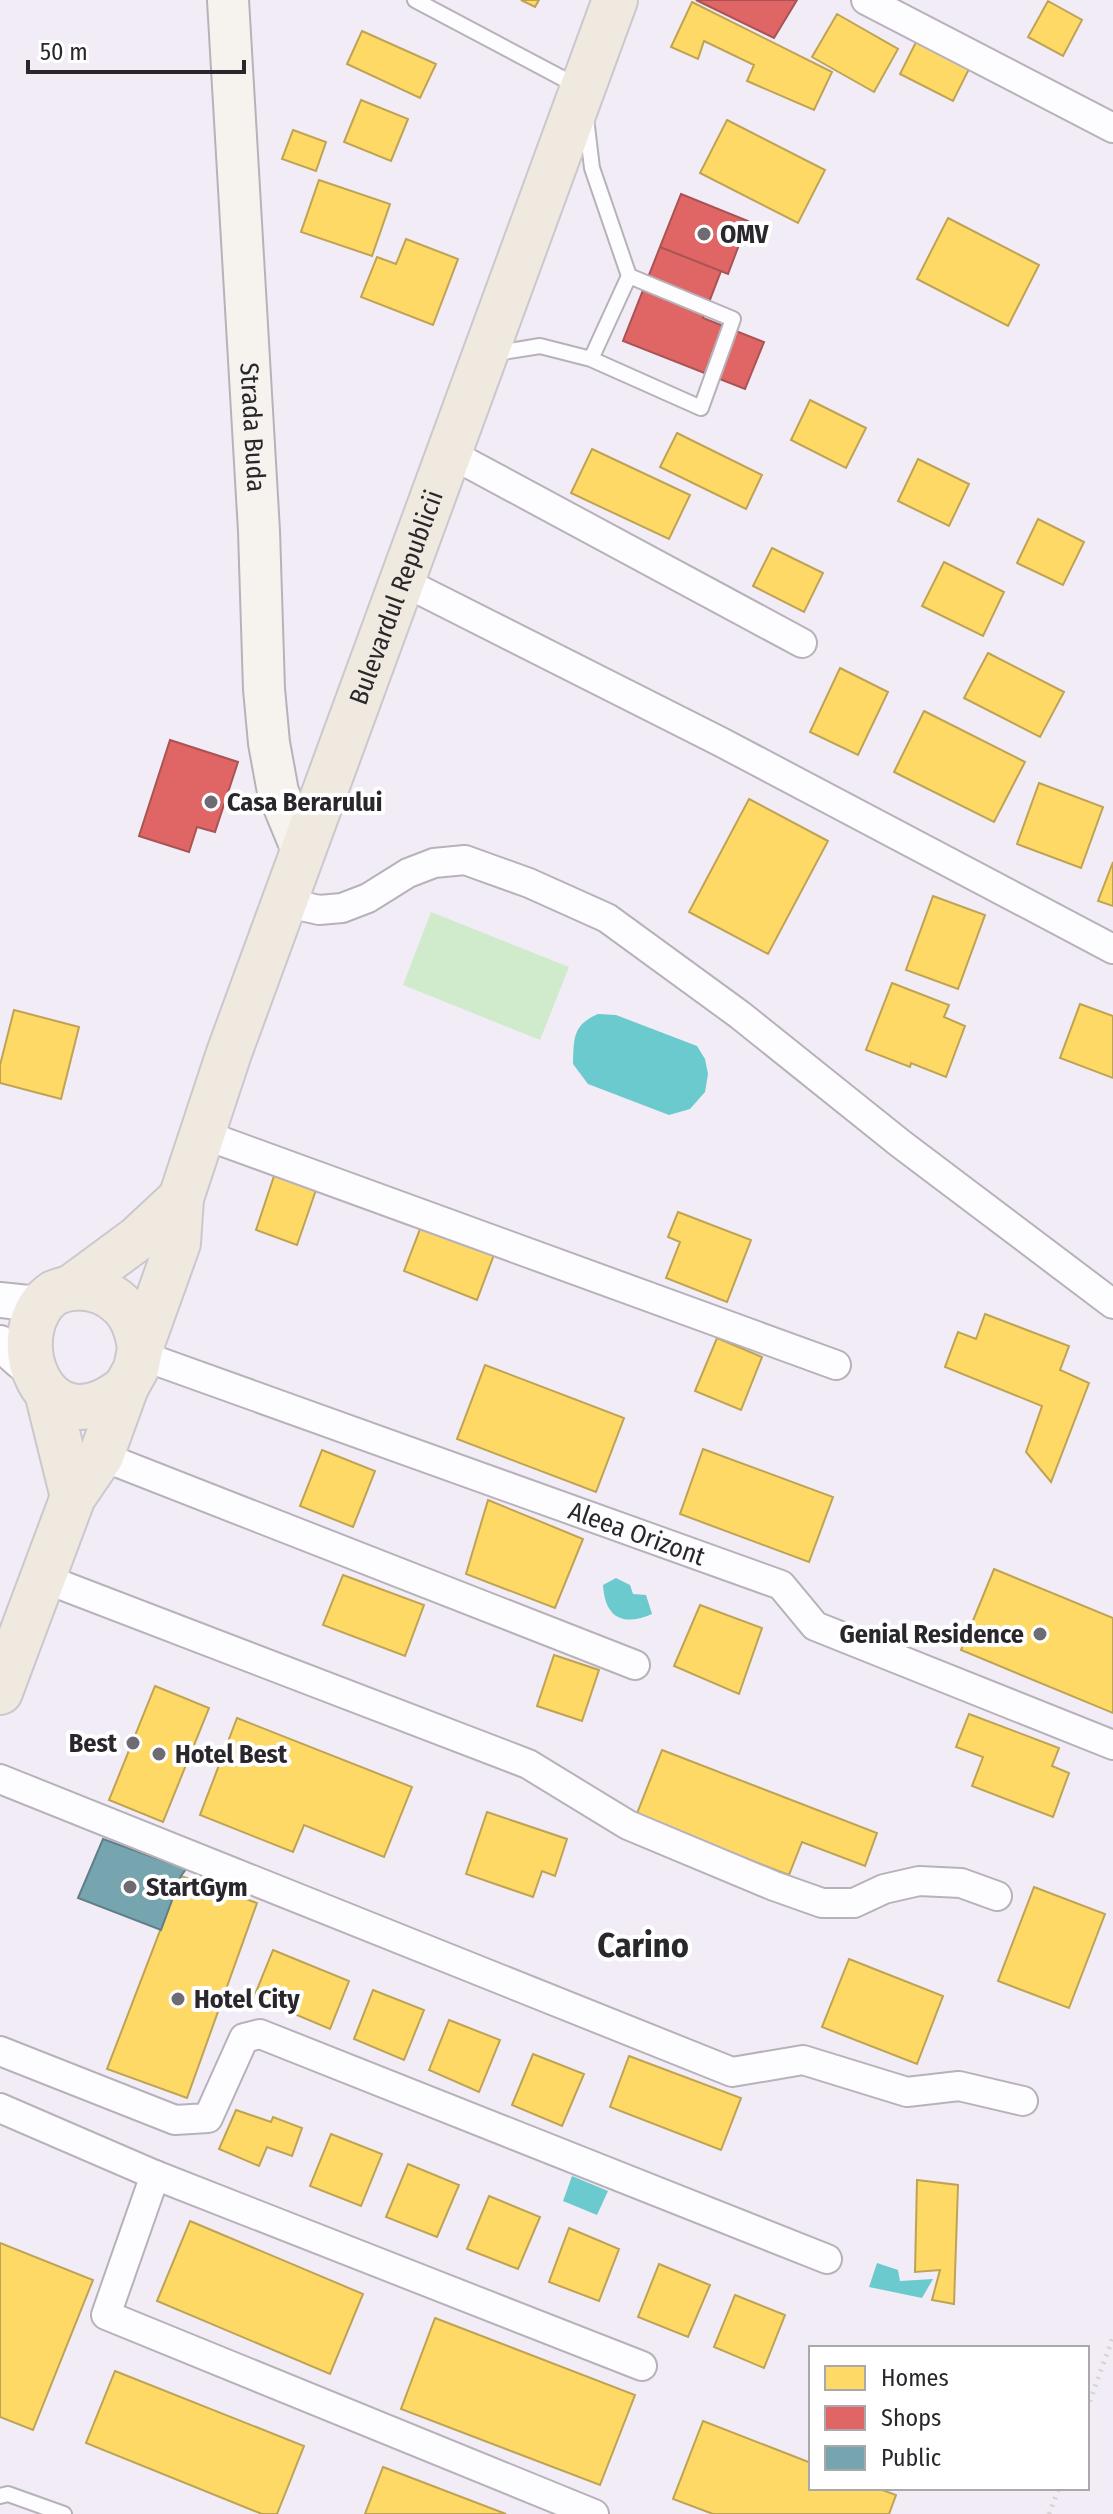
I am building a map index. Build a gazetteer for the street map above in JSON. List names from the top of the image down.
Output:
{
  "streets": {
    "main road": ["Strada Buda", "Bulevardul Republicii"],
    "street": ["Aleea Orizont"]
  },
  "crossings": [
    ["Strada Buda", "Bulevardul Republicii"],
    ["Bulevardul Republicii", "Aleea Orizont"]
  ],
  "districts": ["Carino"],
  "places": [
    "OMV",
    "Casa Berarului",
    "Genial Residence",
    "Best",
    "Hotel Best",
    "StartGym",
    "Hotel City"
  ],
  "legend": ["Homes", "Shops", "Public"],
  "scale_bar": "50 m"
}
